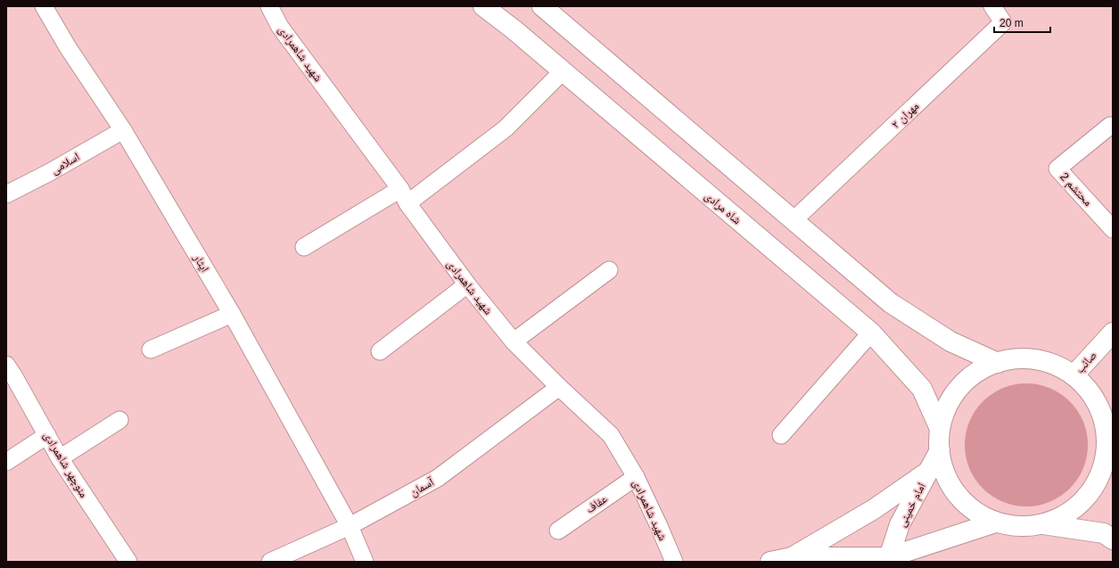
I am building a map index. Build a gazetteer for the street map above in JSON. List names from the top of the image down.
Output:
{
  "streets": {
    "main road": ["شاه مرادی", "صائب", "امام خمینی"],
    "street": [
      "شهید شاهمرادی",
      "مهران ۲",
      "اسلامی",
      "محتشم 2",
      "ایثار",
      "منوچهر شاهمرادی",
      "آسمان",
      "عفاف"
    ]
  },
  "crossings": [
    ["شهید شاهمرادی", "آسمان"],
    ["شهید شاهمرادی", "عفاف"],
    ["اسلامی", "ایثار"],
    ["ایثار", "آسمان"]
  ],
  "scale_bar": "20 m"
}
